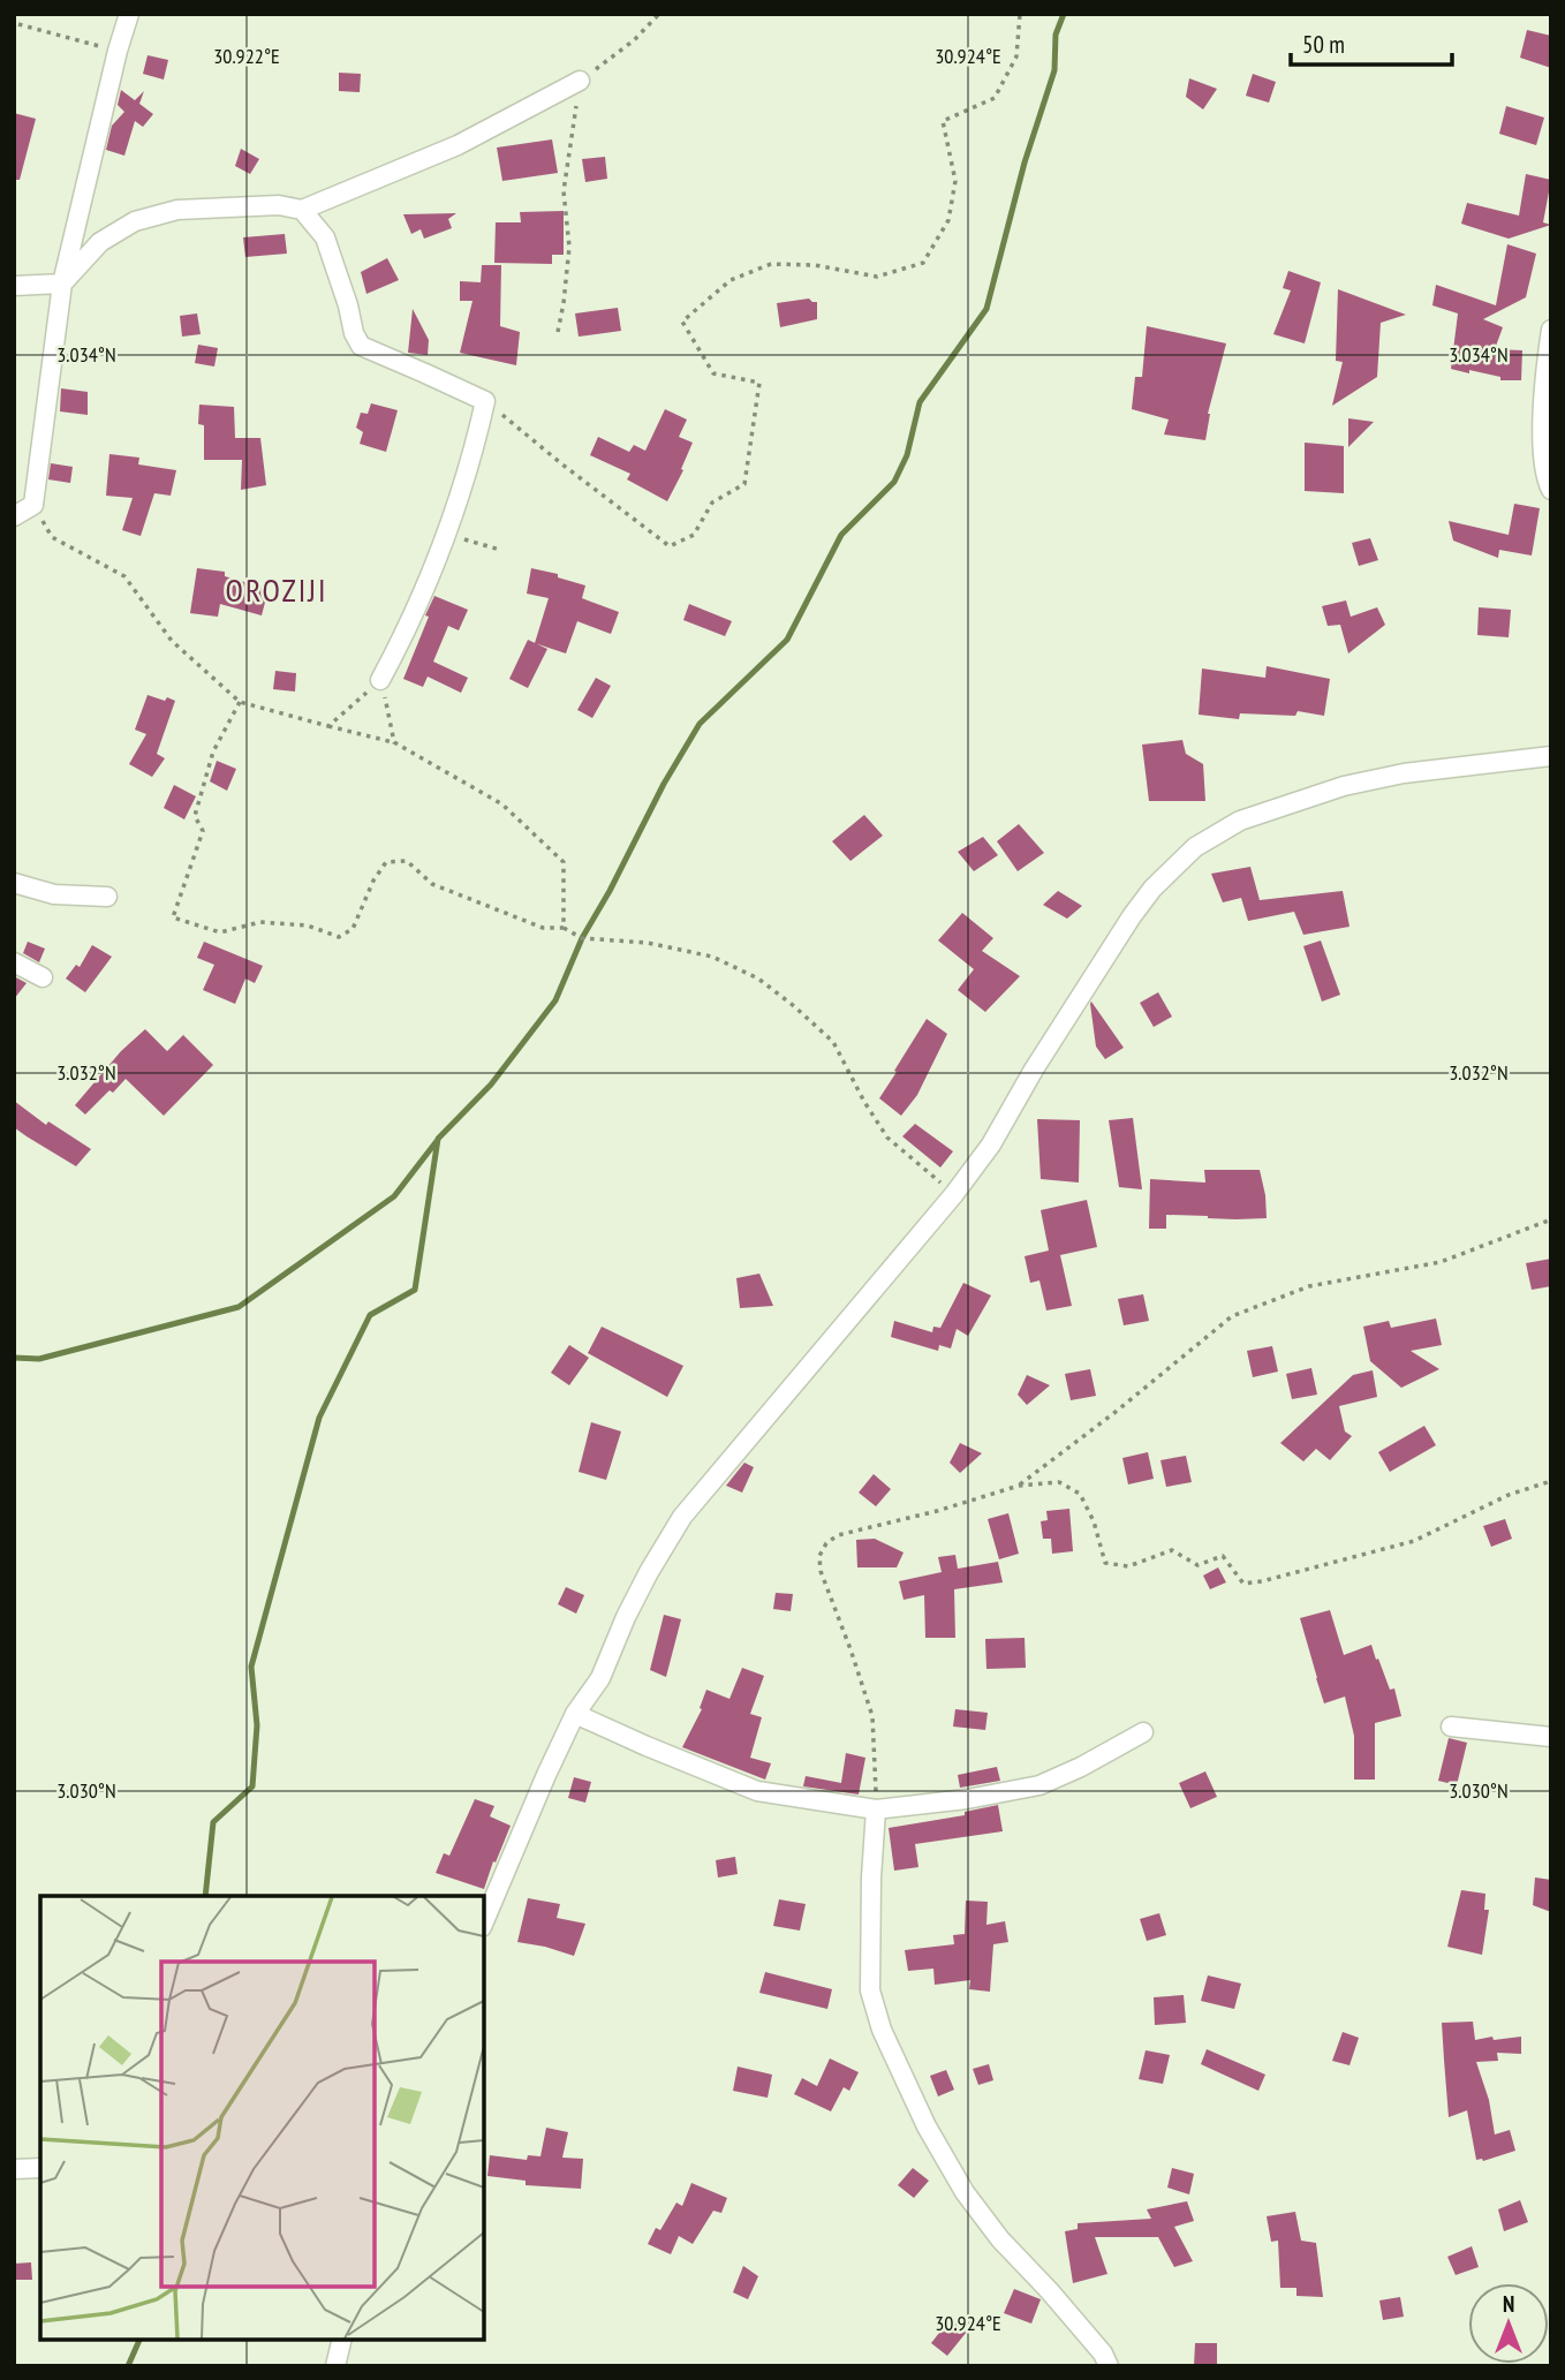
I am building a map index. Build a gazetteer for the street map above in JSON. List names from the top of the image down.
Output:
{
  "districts": ["OROZIJI"],
  "scale_bar": "50 m",
  "north": "top",
  "coordinates": [
    "30.922°E",
    "30.924°E",
    "3.034°N",
    "3.032°N",
    "3.030°N"
  ]
}
